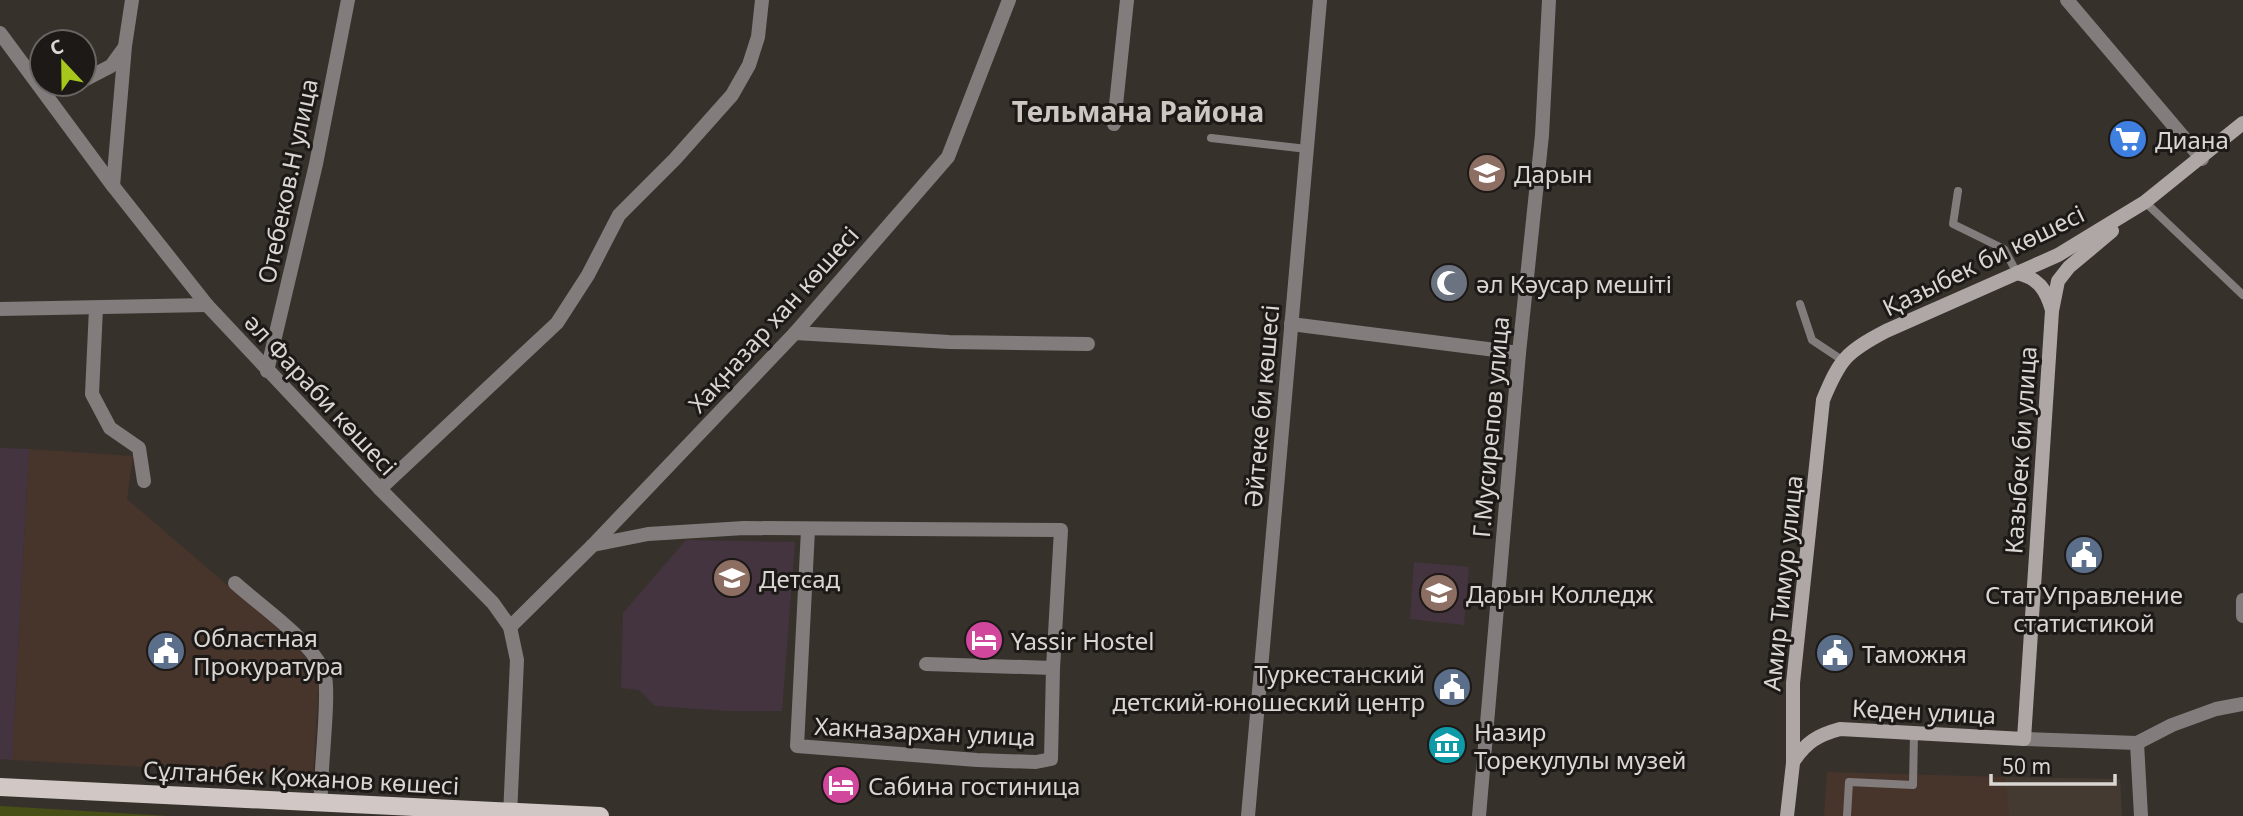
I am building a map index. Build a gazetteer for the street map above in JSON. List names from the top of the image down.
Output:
{
  "streets": {
    "main road": [
      "Қазыбек би көшесі",
      "Казыбек би улица",
      "Амир Тимур улица",
      "Кеден улица",
      "Сұлтанбек Қожанов көшесі"
    ],
    "street": [
      "Отебеков.Н улица",
      "Хақназар хан көшесі",
      "әл Фараби көшесі",
      "Әйтеке би көшесі",
      "Г.Мусирепов улица",
      "Хакназархан улица"
    ]
  },
  "crossings": [
    ["Отебеков.Н улица", "әл Фараби көшесі"],
    ["Қазыбек би көшесі", "Казыбек би улица"],
    ["Қазыбек би көшесі", "Амир Тимур улица"],
    ["Хақназар хан көшесі", "әл Фараби көшесі"],
    ["Хақназар хан көшесі", "Хакназархан улица"],
    ["әл Фараби көшесі", "Сұлтанбек Қожанов көшесі"],
    ["Казыбек би улица", "Кеден улица"],
    ["Амир Тимур улица", "Кеден улица"]
  ],
  "districts": ["Тельмана Района"],
  "places": {
    "supermarket": ["Диана"],
    "school or university": ["Дарын", "Детсад", "Дарын Колледж"],
    "mosque": ["әл Кәусар мешіті"],
    "public building": [
      "Стат Управление статистикой",
      "Областная Прокуратура",
      "Таможня",
      "Туркестанский детский-юношеский центр"
    ],
    "hotel": ["Yassir Hostel", "Сабина гостиница"],
    "museum": ["Назир Торекулулы музей"]
  },
  "scale_bar": "50 m",
  "north": "top"
}
